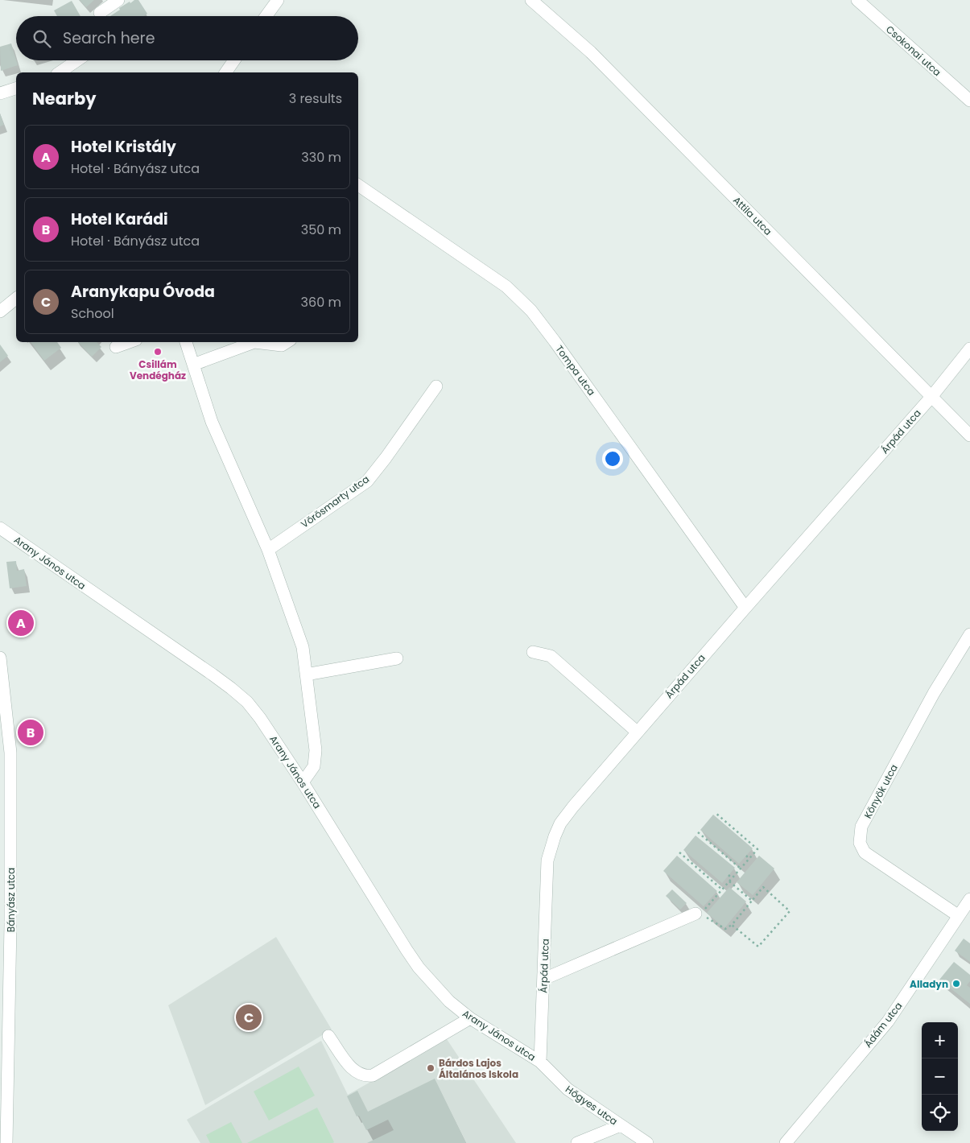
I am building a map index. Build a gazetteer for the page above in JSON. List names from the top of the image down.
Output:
{
  "streets": {
    "street": [
      "Csokonai utca",
      "Attila utca",
      "Tompa utca",
      "Árpád utca",
      "Vörösmarty utca",
      "Arany János utca",
      "Könyök utca",
      "Bányász utca",
      "Ádám utca",
      "Hőgyes utca"
    ]
  },
  "crossings": [
    ["Attila utca", "Árpád utca"],
    ["Tompa utca", "Árpád utca"],
    ["Árpád utca", "Arany János utca"],
    ["Árpád utca", "Hőgyes utca"],
    ["Arany János utca", "Hőgyes utca"],
    ["Könyök utca", "Ádám utca"]
  ],
  "places": ["Csillám Vendégház", "Alladyn", "Bárdos Lajos Általános Iskola"],
  "page": {
    "search": "Search here",
    "heading": ["Nearby", "3 results"],
    "list": [
      {
        "mark": "A",
        "name": "Hotel Kristály",
        "note": "Hotel · Bányász utca",
        "value": "330 m"
      },
      {
        "mark": "B",
        "name": "Hotel Karádi",
        "note": "Hotel · Bányász utca",
        "value": "350 m"
      },
      {
        "mark": "C",
        "name": "Aranykapu Óvoda",
        "note": "School",
        "value": "360 m"
      }
    ],
    "pins": ["A", "B", "C"],
    "map_buttons": ["+", "−"]
  }
}
